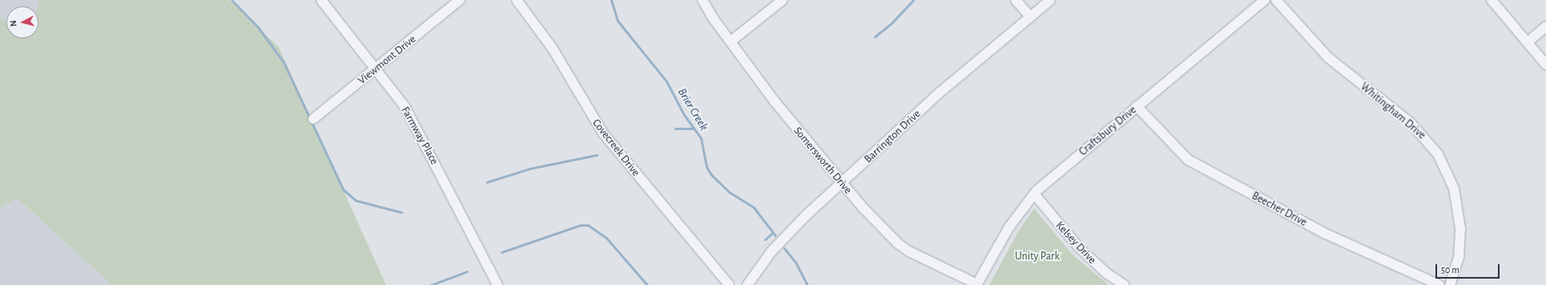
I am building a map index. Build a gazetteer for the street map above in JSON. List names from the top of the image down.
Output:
{
  "streets": {
    "street": [
      "Viewmont Drive",
      "Whitingham Drive",
      "Craftsbury Drive",
      "Farmway Place",
      "Barrington Drive",
      "Covecreek Drive",
      "Somersworth Drive",
      "Beecher Drive",
      "Kelsey Drive"
    ]
  },
  "crossings": [
    ["Viewmont Drive", "Farmway Place"],
    ["Craftsbury Drive", "Somersworth Drive"],
    ["Craftsbury Drive", "Beecher Drive"],
    ["Craftsbury Drive", "Kelsey Drive"],
    ["Barrington Drive", "Somersworth Drive"]
  ],
  "water": ["Brier Creek"],
  "parks": ["Unity Park"],
  "scale_bar": "50 m",
  "north": "left"
}
